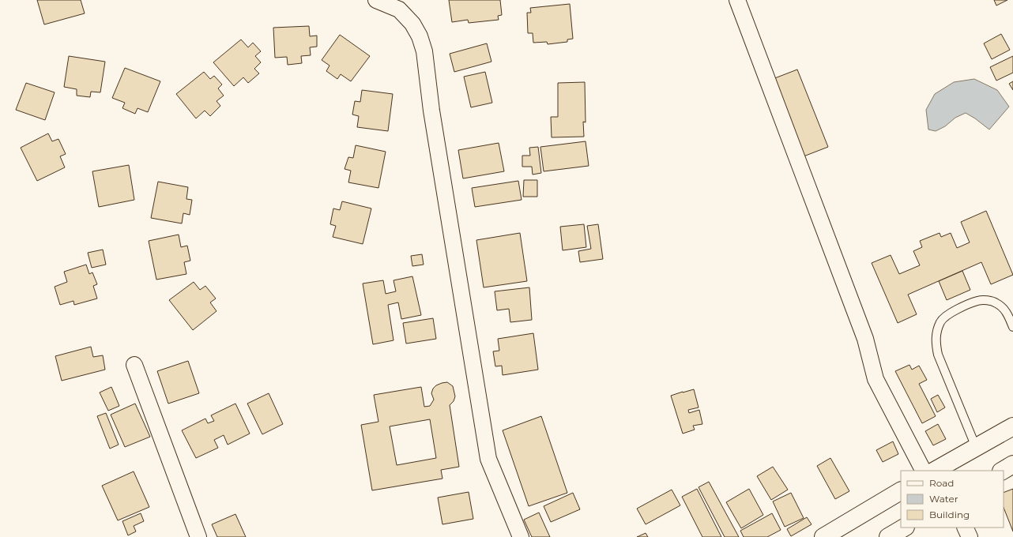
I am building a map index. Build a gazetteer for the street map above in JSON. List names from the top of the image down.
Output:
{
  "legend": ["Road", "Water", "Building"]
}
